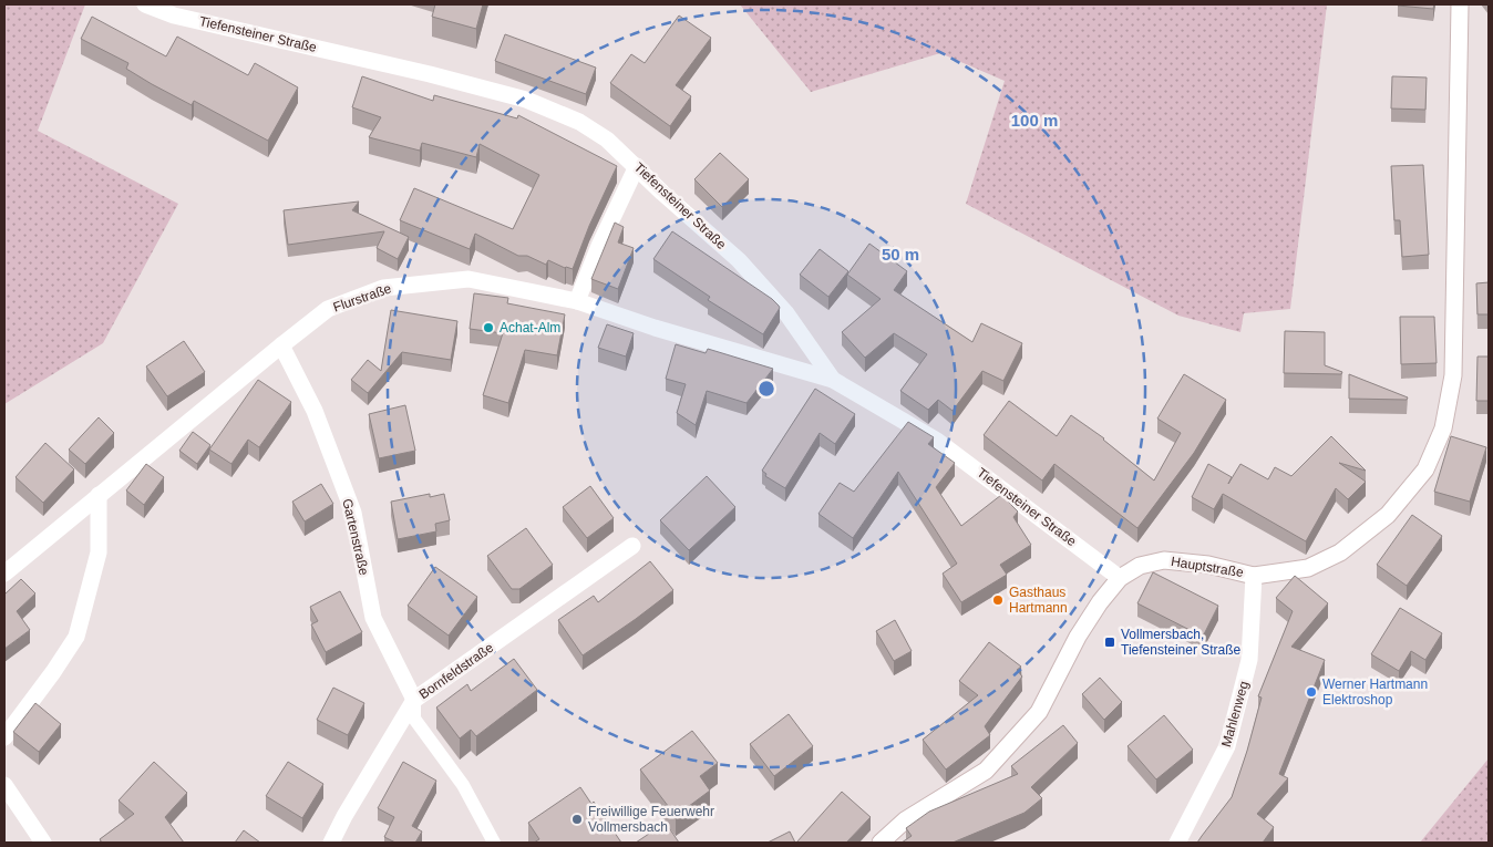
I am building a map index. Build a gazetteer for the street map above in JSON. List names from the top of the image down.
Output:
{
  "streets": {
    "street": [
      "Tiefensteiner Straße",
      "Flurstraße",
      "Gartenstraße",
      "Hauptstraße",
      "Bornfeldstraße",
      "Mahlenweg"
    ]
  },
  "crossings": [
    ["Tiefensteiner Straße", "Flurstraße"],
    ["Tiefensteiner Straße", "Hauptstraße"],
    ["Flurstraße", "Gartenstraße"],
    ["Gartenstraße", "Bornfeldstraße"],
    ["Hauptstraße", "Mahlenweg"]
  ],
  "places": {
    "other": [
      "Achat-Alm",
      "Gasthaus Hartmann",
      "Werner Hartmann Elektroshop",
      "Freiwillige Feuerwehr Vollmersbach"
    ],
    "transit": ["Vollmersbach, Tiefensteiner Straße"]
  },
  "rings": ["100 m", "50 m"]
}
